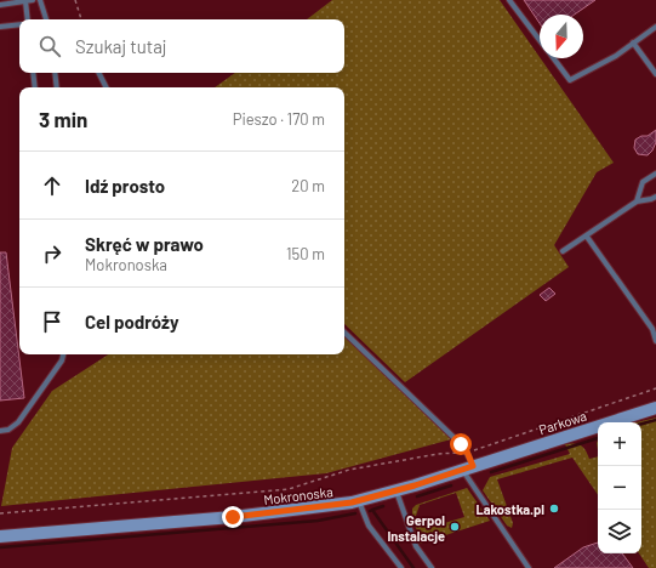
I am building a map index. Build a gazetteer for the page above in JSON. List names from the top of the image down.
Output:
{
  "streets": {
    "main road": ["Parkowa", "Mokronoska"]
  },
  "crossings": [
    ["Parkowa", "Mokronoska"]
  ],
  "places": ["Lakostka.pl", "Gerpol Instalacje"],
  "north": "bottom",
  "page": {
    "search": "Szukaj tutaj",
    "heading": ["3 min", "Pieszo · 170 m"],
    "list": [
      ["Idź prosto", "20 m"],
      ["Skręć w prawo", "Mokronoska", "150 m"],
      "Cel podróży"
    ],
    "map_buttons": ["+", "−"]
  }
}
